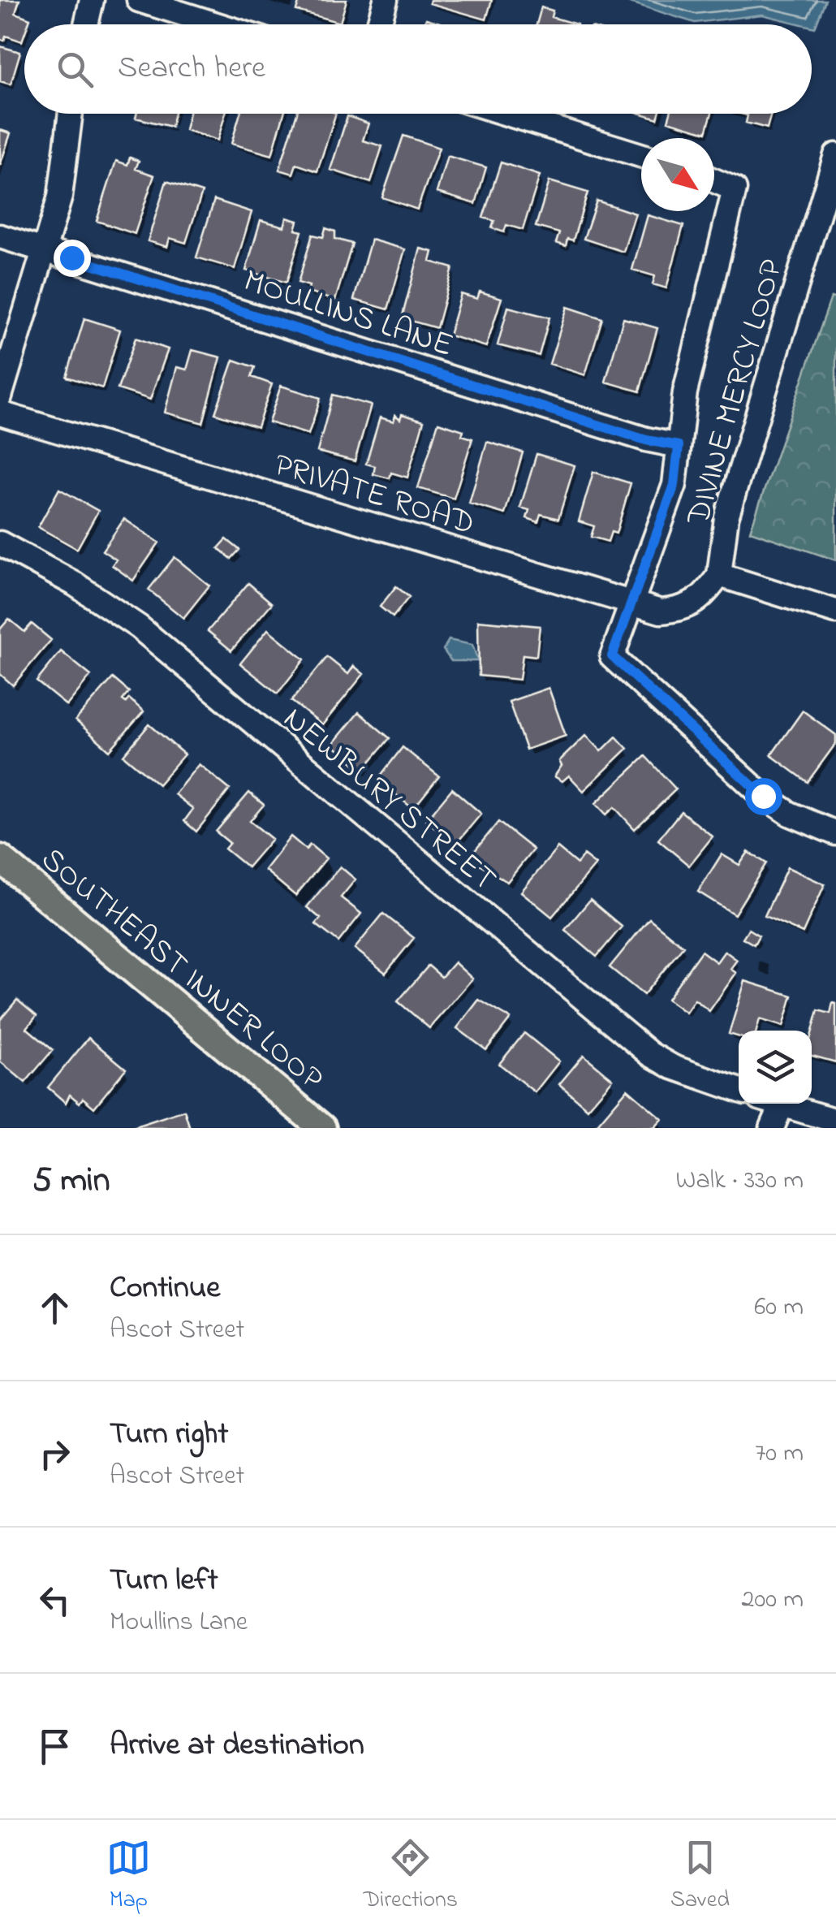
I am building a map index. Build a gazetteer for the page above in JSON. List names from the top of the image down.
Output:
{
  "streets": {
    "main road": ["SOUTHEAST INNER LOOP"],
    "street": [
      "MOULLINS LANE",
      "DIVINE MERCY LOOP",
      "PRIVATE ROAD",
      "NEWBURY STREET"
    ]
  },
  "crossings": [
    ["DIVINE MERCY LOOP", "PRIVATE ROAD"]
  ],
  "north": "bottom right",
  "page": {
    "search": "Search here",
    "heading": ["5 min", "Walk · 330 m"],
    "list": [
      ["Continue", "Ascot Street", "60 m"],
      ["Turn right", "Ascot Street", "70 m"],
      ["Turn left", "Moullins Lane", "200 m"],
      "Arrive at destination"
    ],
    "nav": ["Map", "Directions", "Saved"]
  }
}
